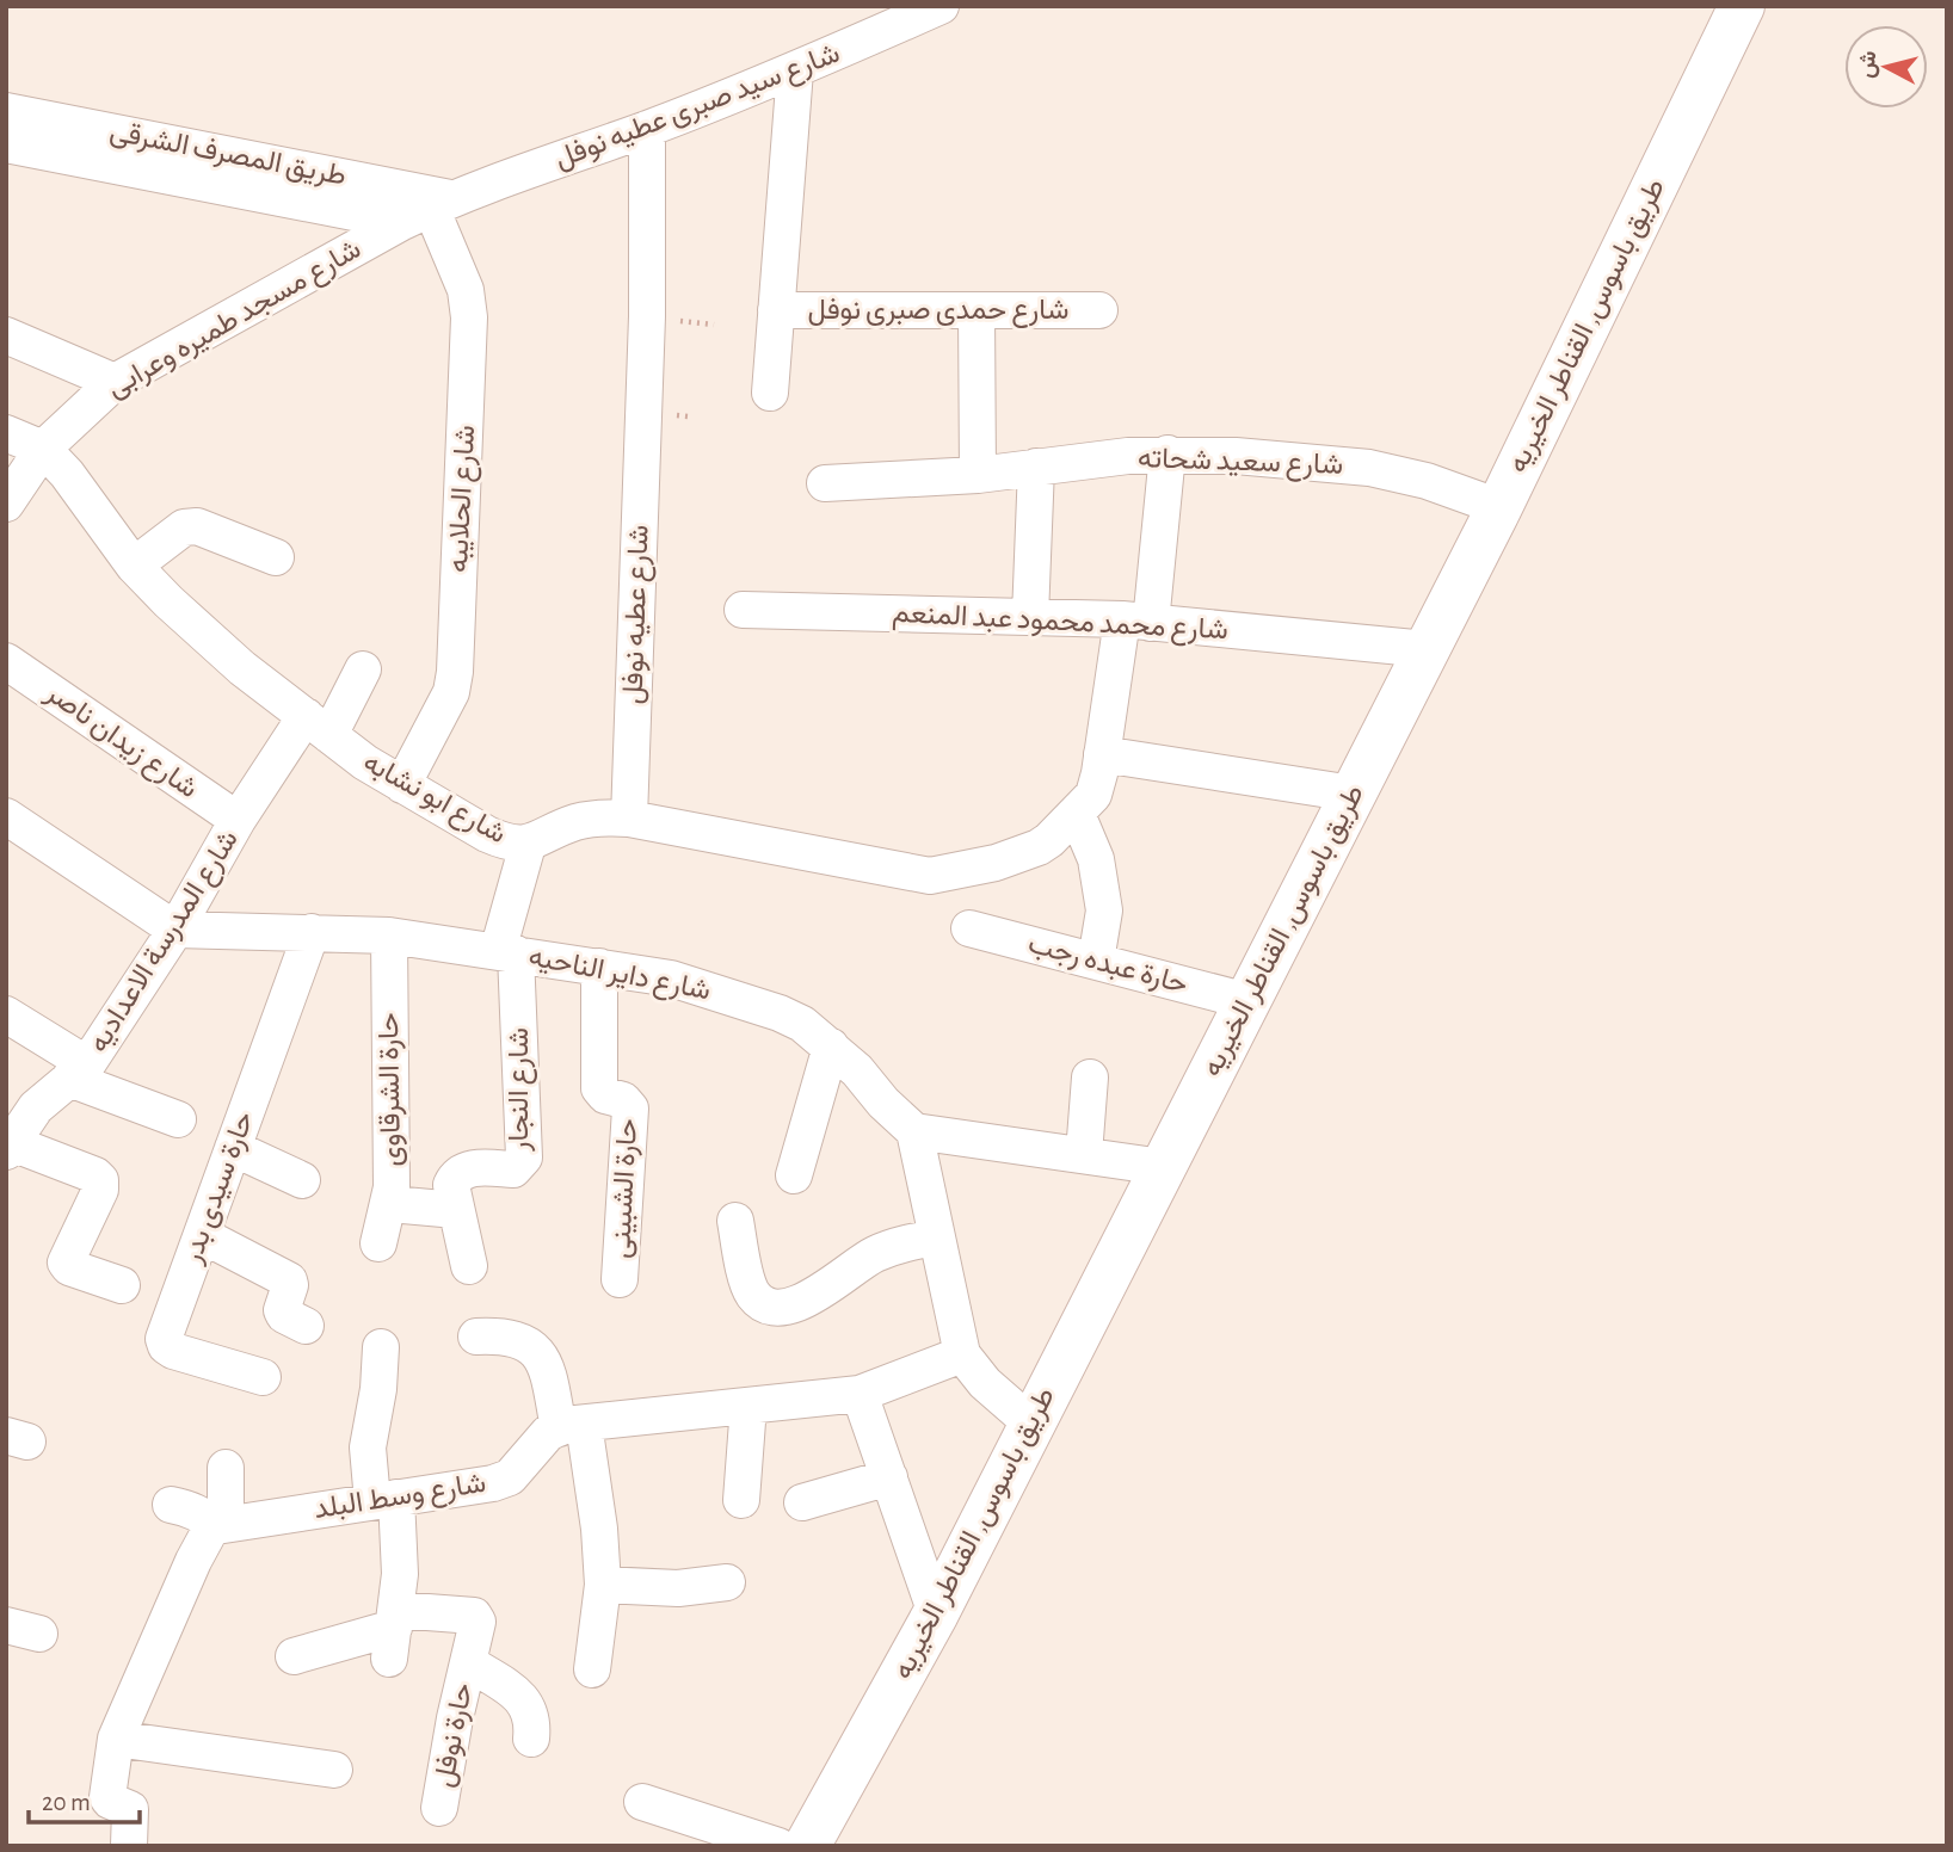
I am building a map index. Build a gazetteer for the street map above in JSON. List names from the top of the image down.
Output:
{
  "streets": {
    "street": [
      "شارع سيد صبرى عطيه نوفل",
      "طريق المصرف الشرقى",
      "شارع حمدى صبرى نوفل",
      "شارع مسجد طميره وعرابى",
      "طريق باسوس, القناطر الخيريه",
      "شارع سعيد شحاته",
      "شارع الحلايبه",
      "شارع عطيه نوفل",
      "شارع محمد محمود عبد المنعم",
      "شارع زيدان ناصر",
      "شارع ابو نشابه",
      "شارع المدرسة الاعداديه",
      "حارة عبده رجب",
      "شارع داير الناحيه",
      "حارة الشرقاوى",
      "شارع النجار",
      "حارة سيدى بدر",
      "حارة الشبينى",
      "شارع وسط البلد",
      "حارة نوفل"
    ]
  },
  "crossings": [
    ["شارع سيد صبرى عطيه نوفل", "طريق المصرف الشرقى"],
    ["شارع سيد صبرى عطيه نوفل", "شارع مسجد طميره وعرابى"],
    ["شارع سيد صبرى عطيه نوفل", "شارع الحلايبه"],
    ["شارع سيد صبرى عطيه نوفل", "شارع عطيه نوفل"],
    ["طريق المصرف الشرقى", "شارع مسجد طميره وعرابى"],
    ["طريق المصرف الشرقى", "شارع الحلايبه"],
    ["شارع مسجد طميره وعرابى", "شارع الحلايبه"],
    ["شارع مسجد طميره وعرابى", "شارع ابو نشابه"],
    ["طريق باسوس, القناطر الخيريه", "شارع سعيد شحاته"],
    ["طريق باسوس, القناطر الخيريه", "شارع محمد محمود عبد المنعم"],
    ["طريق باسوس, القناطر الخيريه", "حارة عبده رجب"],
    ["شارع سعيد شحاته", "شارع ابو نشابه"],
    ["شارع الحلايبه", "شارع ابو نشابه"],
    ["شارع عطيه نوفل", "شارع ابو نشابه"],
    ["شارع محمد محمود عبد المنعم", "شارع ابو نشابه"],
    ["شارع زيدان ناصر", "شارع المدرسة الاعداديه"],
    ["شارع ابو نشابه", "شارع المدرسة الاعداديه"],
    ["شارع المدرسة الاعداديه", "شارع داير الناحيه"],
    ["شارع داير الناحيه", "حارة الشرقاوى"],
    ["شارع داير الناحيه", "شارع النجار"],
    ["شارع داير الناحيه", "حارة سيدى بدر"],
    ["شارع داير الناحيه", "حارة الشبينى"]
  ],
  "scale_bar": "20 m",
  "north": "left"
}
